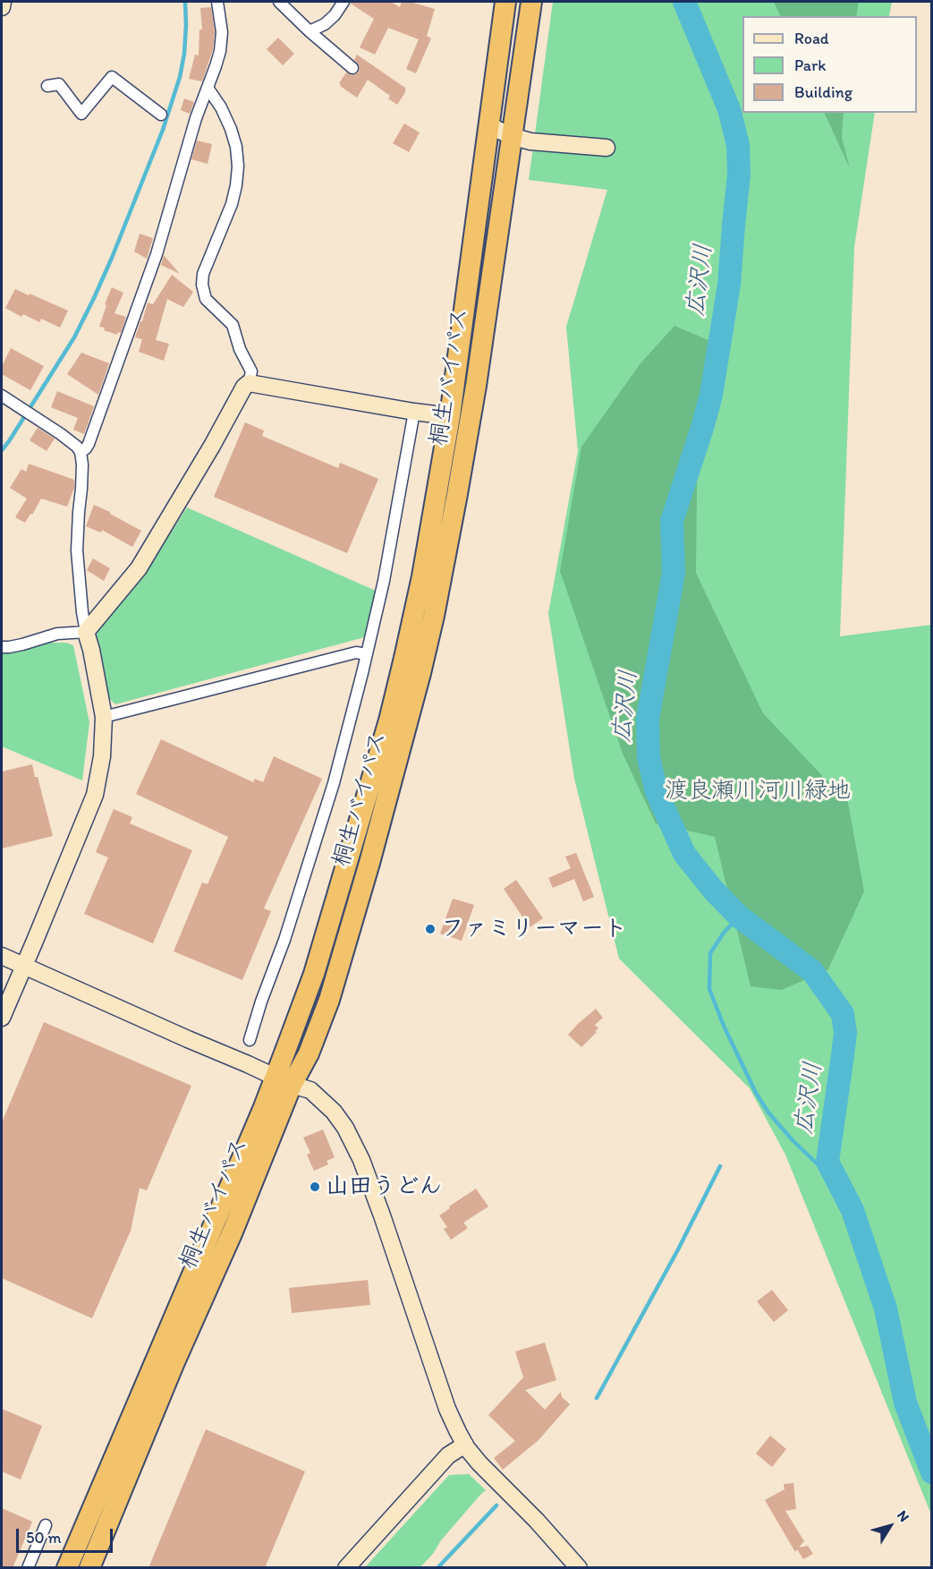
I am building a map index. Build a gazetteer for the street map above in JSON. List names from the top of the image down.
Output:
{
  "streets": {
    "highway": ["桐生バイパス"]
  },
  "water": ["広沢川"],
  "parks": ["渡良瀬川河川緑地"],
  "places": ["ファミリーマート", "山田うどん"],
  "legend": ["Road", "Park", "Building"],
  "scale_bar": "50 m",
  "north": "top right"
}
